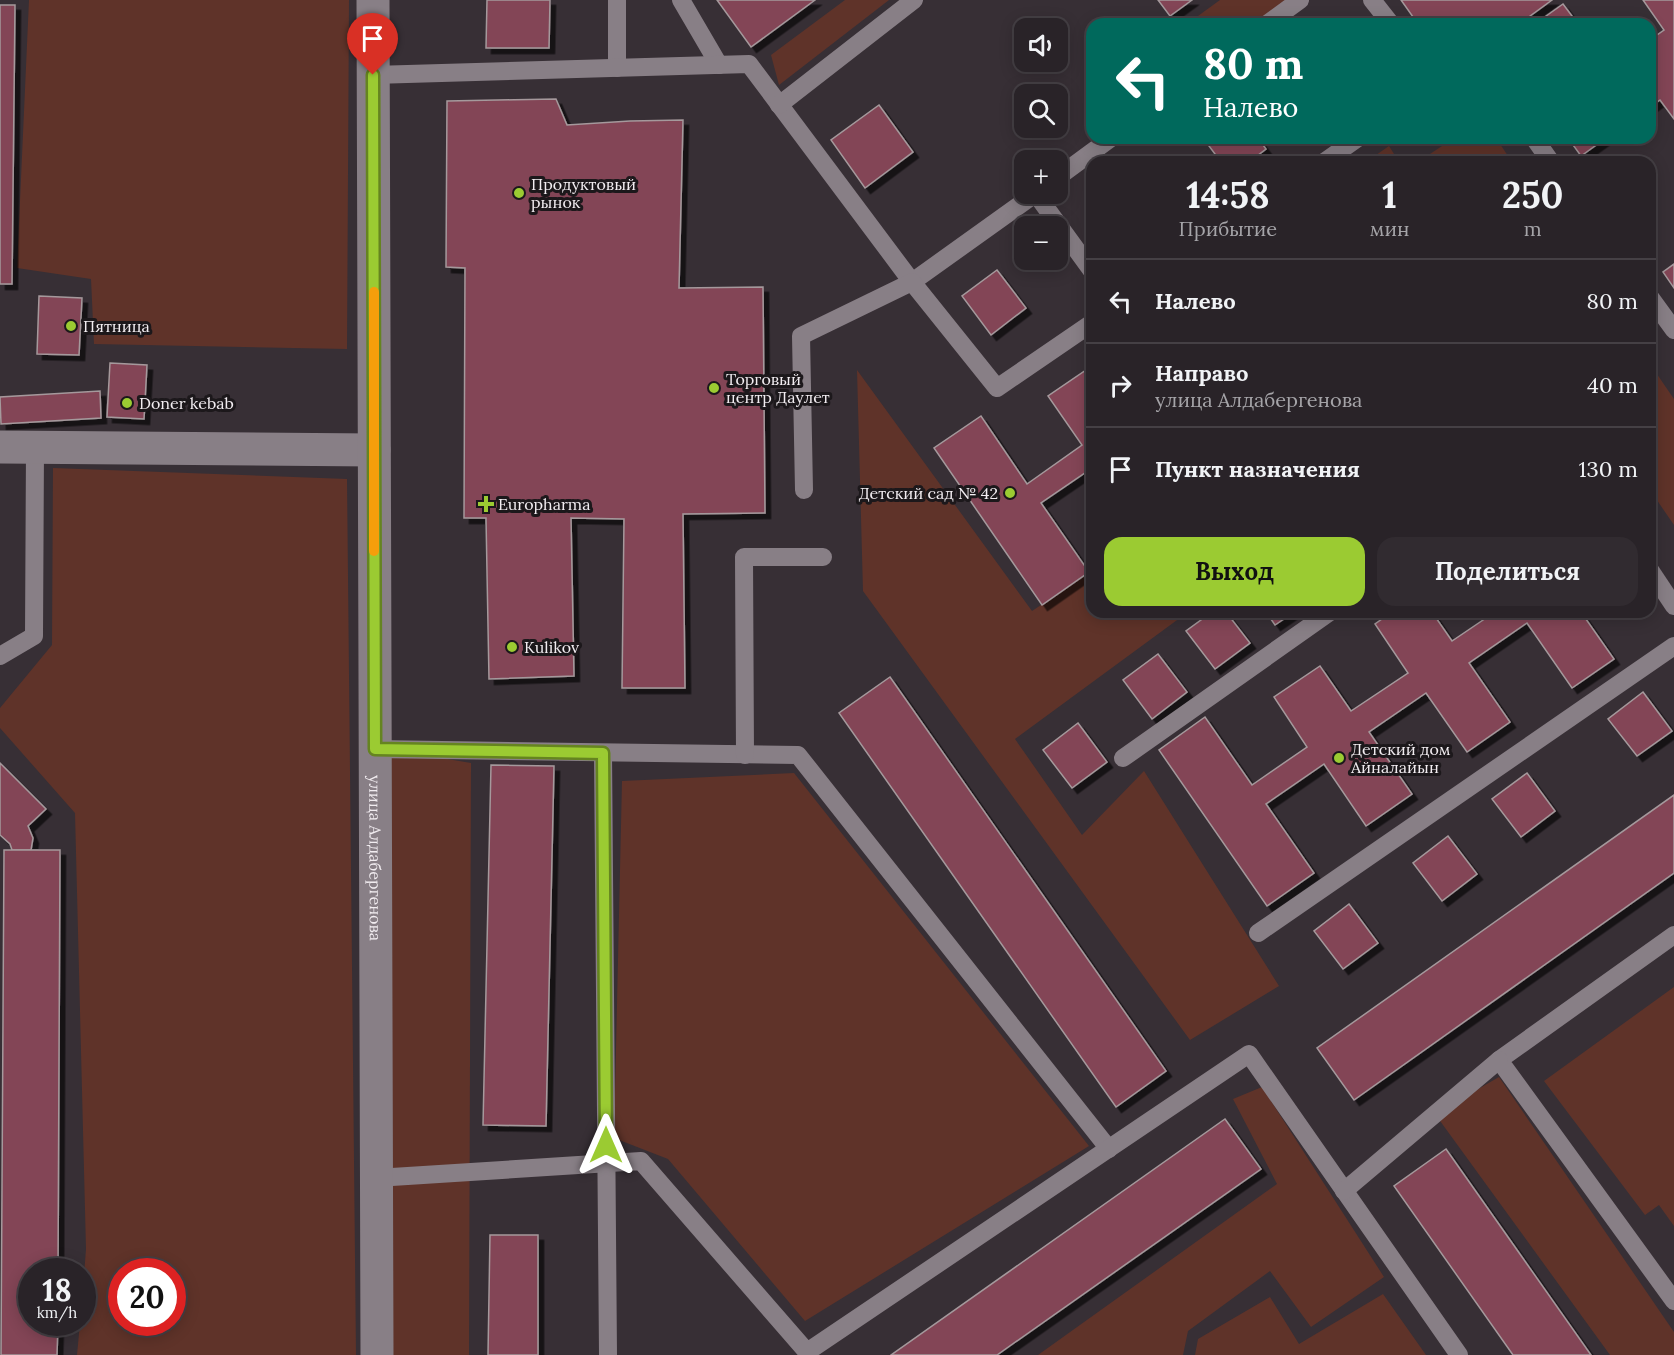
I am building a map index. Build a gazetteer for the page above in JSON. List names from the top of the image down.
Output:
{
  "streets": {
    "street": ["улица Алдабергенова"]
  },
  "places": {
    "other": [
      "Продуктовый рынок",
      "Пятница",
      "Торговый центр Даулет",
      "Doner kebab",
      "Детский сад № 42",
      "Kulikov",
      "Детский дом Айналайын"
    ],
    "health": ["Europharma"]
  },
  "page": {
    "map_buttons": ["+", "−"],
    "turn": ["80 m", "Налево"],
    "eta": [
      "14:58",
      "Прибытие",
      "1",
      "мин",
      "250",
      "m"
    ],
    "list": [
      {
        "name": "Налево",
        "value": "80 m"
      },
      {
        "name": "Направо",
        "note": "улица Алдабергенова",
        "value": "40 m"
      },
      {
        "name": "Пункт назначения",
        "value": "130 m"
      }
    ],
    "buttons": ["Выход", "Поделиться"],
    "speed": "18 km/h",
    "limit": "20"
  }
}
